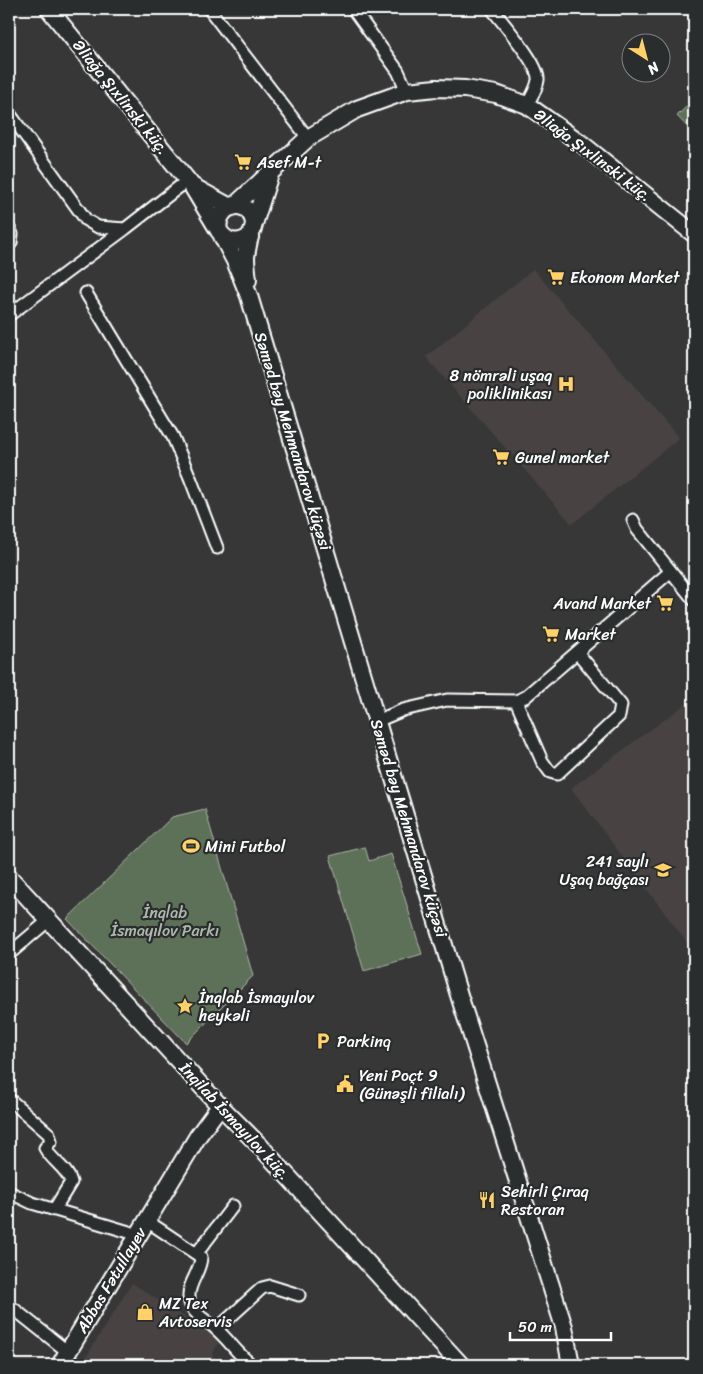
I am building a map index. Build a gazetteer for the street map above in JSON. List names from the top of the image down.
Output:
{
  "streets": {
    "main road": [
      "Əliağa Şıxlinski küç.",
      "Səməd bəy Mehmandarov küçəsi",
      "İnqilab İsmayılov küç.",
      "Abbas Fətullayev"
    ]
  },
  "crossings": [
    ["İnqilab İsmayılov küç.", "Abbas Fətullayev"]
  ],
  "parks": ["İnqlab İsmayılov Parkı"],
  "places": {
    "supermarket": [
      "Asef M-t",
      "Ekonom Market",
      "Gunel market",
      "Avand Market",
      "Market"
    ],
    "hospital": ["8 nömrəli uşaq poliklinikası"],
    "sports": ["Mini Futbol"],
    "school or university": ["241 saylı Uşaq bağçası"],
    "place": ["İnqlab İsmayılov heykəli"],
    "parking": ["Parkinq"],
    "public building": ["Yeni Poçt 9 (Günəşli filialı)"],
    "restaurant": ["Sehirli Çıraq Restoran"],
    "shop": ["MZ Tex Avtoservis"]
  },
  "scale_bar": "50 m",
  "north": "bottom right"
}
